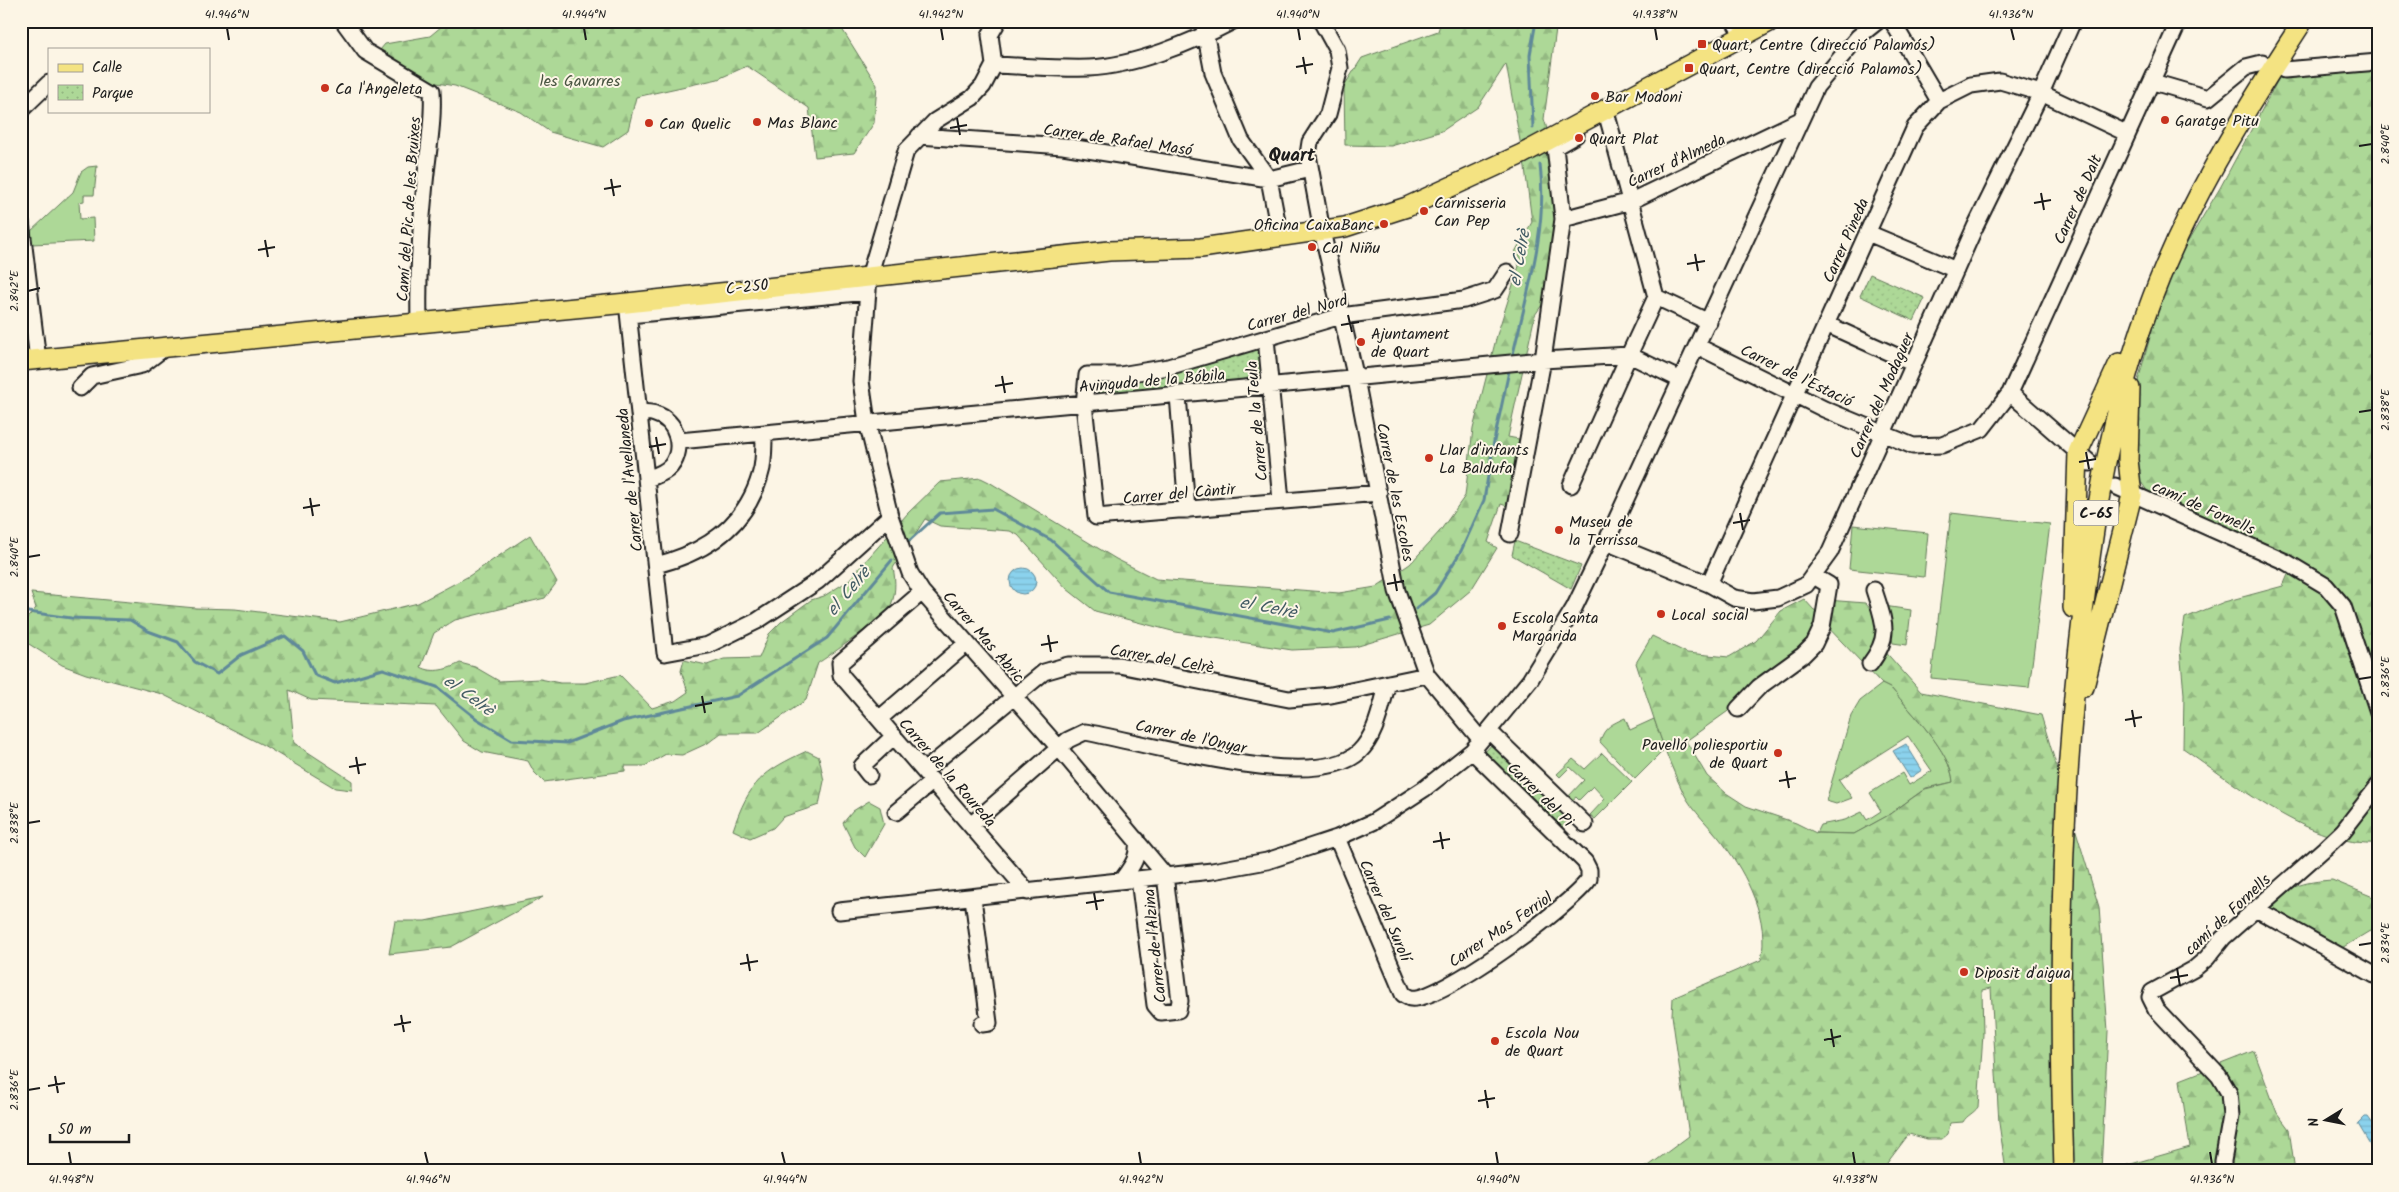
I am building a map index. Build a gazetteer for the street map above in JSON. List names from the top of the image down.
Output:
{
  "streets": {
    "main road": ["C-250", "C-65"],
    "street": [
      "Carrer de Rafael Masó",
      "Carrer d'Almeda",
      "Carrer de Dalt",
      "Camí del Pic de les Bruixes",
      "Carrer Pineda",
      "Carrer del Nord",
      "Carrer de l'Estació",
      "Avinguda de la Bóbila",
      "Carrer del Modaguer",
      "Carrer de la Teula",
      "Carrer de l'Avellaneda",
      "Carrer de les Escoles",
      "Carrer del Càntir",
      "camí de Fornells",
      "Carrer Mas Abric",
      "Carrer del Celrè",
      "Carrer de l'Onyar",
      "Carrer de la Roureda",
      "Carrer del Pi",
      "Carrer del Surolí",
      "Carrer Mas Ferriol",
      "Carrer de l'Alzina"
    ]
  },
  "crossings": [
    ["Carrer de Rafael Masó", "Carrer de les Escoles"],
    ["Carrer de Rafael Masó", "Carrer Mas Abric"],
    ["Carrer de Dalt", "Carrer Pineda"],
    ["Carrer de Dalt", "Carrer de l'Estació"],
    ["Camí del Pic de les Bruixes", "C-250"],
    ["Carrer Pineda", "Carrer de l'Estació"],
    ["Carrer Pineda", "Carrer del Modaguer"],
    ["C-250", "Carrer de l'Avellaneda"],
    ["C-250", "Carrer de les Escoles"],
    ["C-250", "Carrer Mas Abric"],
    ["Carrer del Nord", "Avinguda de la Bóbila"],
    ["Carrer del Nord", "Carrer de la Teula"],
    ["Carrer del Nord", "Carrer de les Escoles"],
    ["Carrer del Nord", "Carrer del Càntir"],
    ["Carrer de l'Estació", "Carrer del Modaguer"],
    ["Avinguda de la Bóbila", "Carrer de la Teula"],
    ["Avinguda de la Bóbila", "Carrer de les Escoles"],
    ["Avinguda de la Bóbila", "Carrer del Càntir"],
    ["Avinguda de la Bóbila", "Carrer Mas Abric"],
    ["Carrer de la Teula", "Carrer del Càntir"],
    ["Carrer de l'Avellaneda", "Carrer Mas Abric"],
    ["Carrer de les Escoles", "Carrer del Càntir"],
    ["Carrer de les Escoles", "Carrer del Celrè"],
    ["Carrer de les Escoles", "Carrer del Pi"],
    ["Carrer Mas Abric", "Carrer del Celrè"],
    ["Carrer Mas Abric", "Carrer de l'Onyar"],
    ["Carrer Mas Abric", "Carrer de la Roureda"],
    ["Carrer Mas Abric", "Carrer de l'Alzina"],
    ["Carrer del Celrè", "Carrer de l'Onyar"],
    ["Carrer del Celrè", "Carrer de la Roureda"],
    ["Carrer de l'Onyar", "Carrer de la Roureda"],
    ["Carrer del Pi", "Carrer Mas Ferriol"],
    ["Carrer del Surolí", "Carrer Mas Ferriol"]
  ],
  "districts": ["Quart"],
  "water": ["el Celrè"],
  "parks": ["les Gavarres"],
  "places": {
    "transit": ["Quart, Centre (direcció Palamós)", "Quart, Centre (direcció Palamos)"],
    "other": [
      "Ca l'Angeleta",
      "Bar Modoni",
      "Garatge Pitu",
      "Mas Blanc",
      "Can Quelic",
      "Quart Plat",
      "Carnisseria Can Pep",
      "Oficina CaixaBanc",
      "Cal Niñu",
      "Ajuntament de Quart",
      "Llar d'infants La Baldufa",
      "Museu de la Terrissa",
      "Local social",
      "Escola Santa Margarida",
      "Pavelló poliesportiu de Quart",
      "Diposit d'aigua",
      "Escola Nou de Quart"
    ]
  },
  "legend": ["Calle", "Parque"],
  "scale_bar": "50 m",
  "north": "left",
  "coordinates": [
    "41.946°N",
    "41.944°N",
    "41.942°N",
    "41.940°N",
    "41.938°N",
    "41.936°N",
    "2.840°E",
    "2.842°E",
    "2.838°E",
    "2.836°E",
    "2.834°E",
    "41.948°N"
  ]
}
